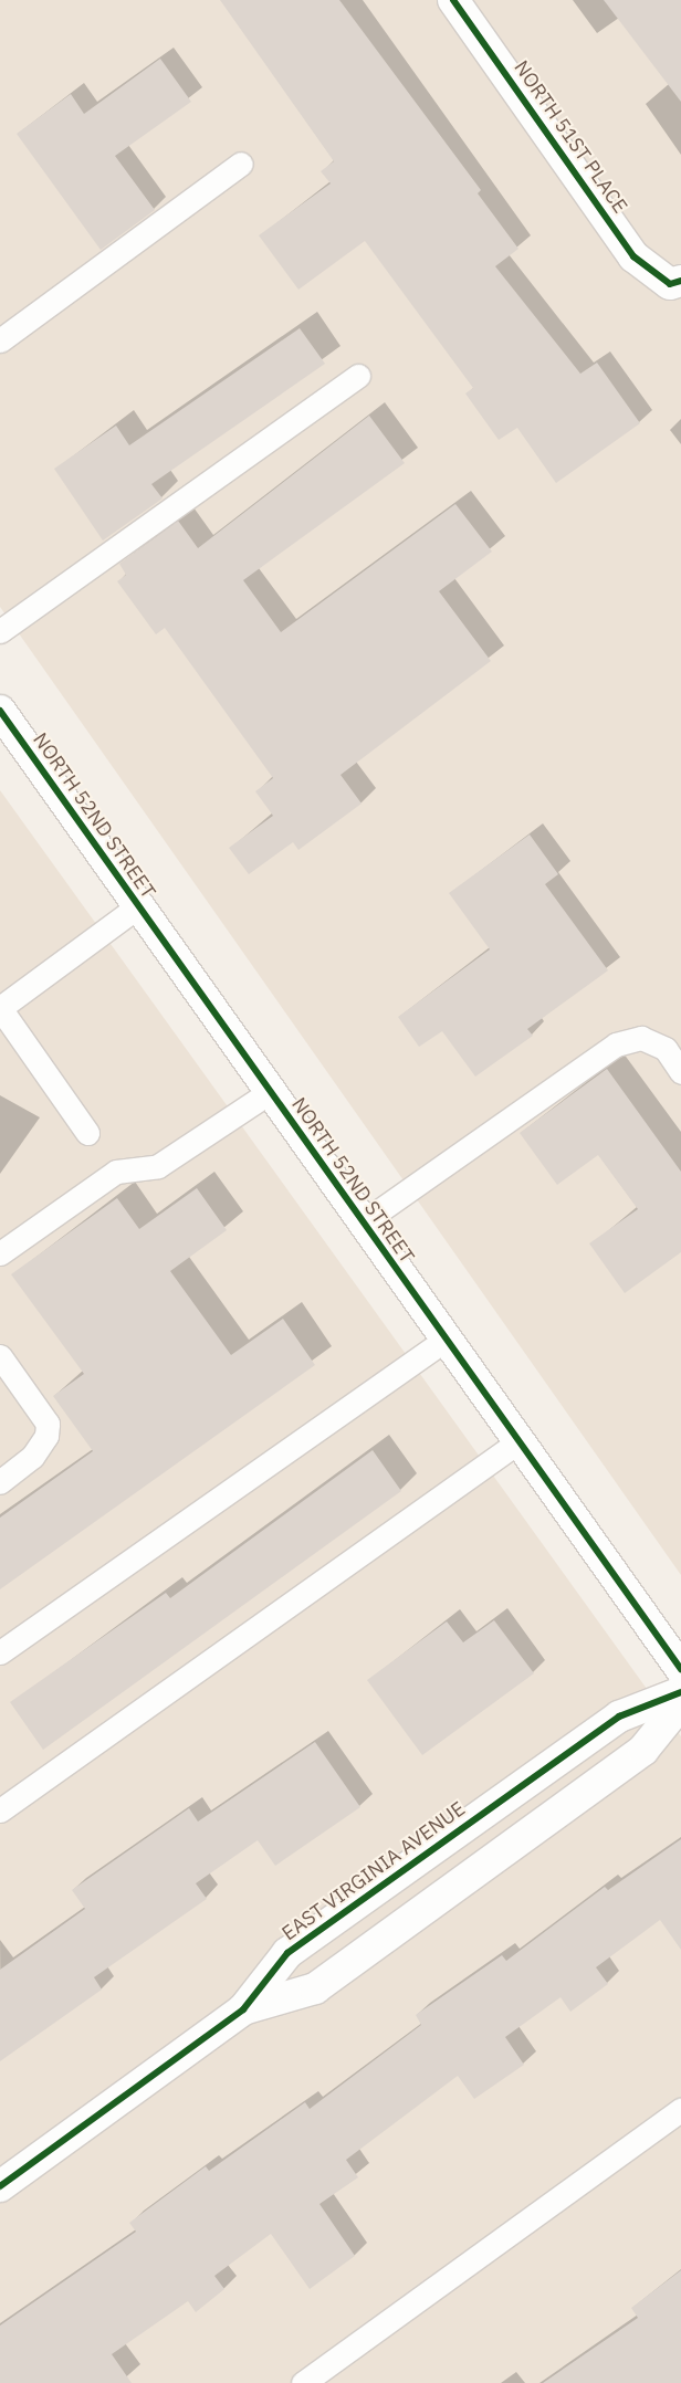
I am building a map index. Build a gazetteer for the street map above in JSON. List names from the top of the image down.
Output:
{
  "streets": {
    "street": ["NORTH 51ST PLACE", "NORTH 52ND STREET", "EAST VIRGINIA AVENUE"]
  }
}
